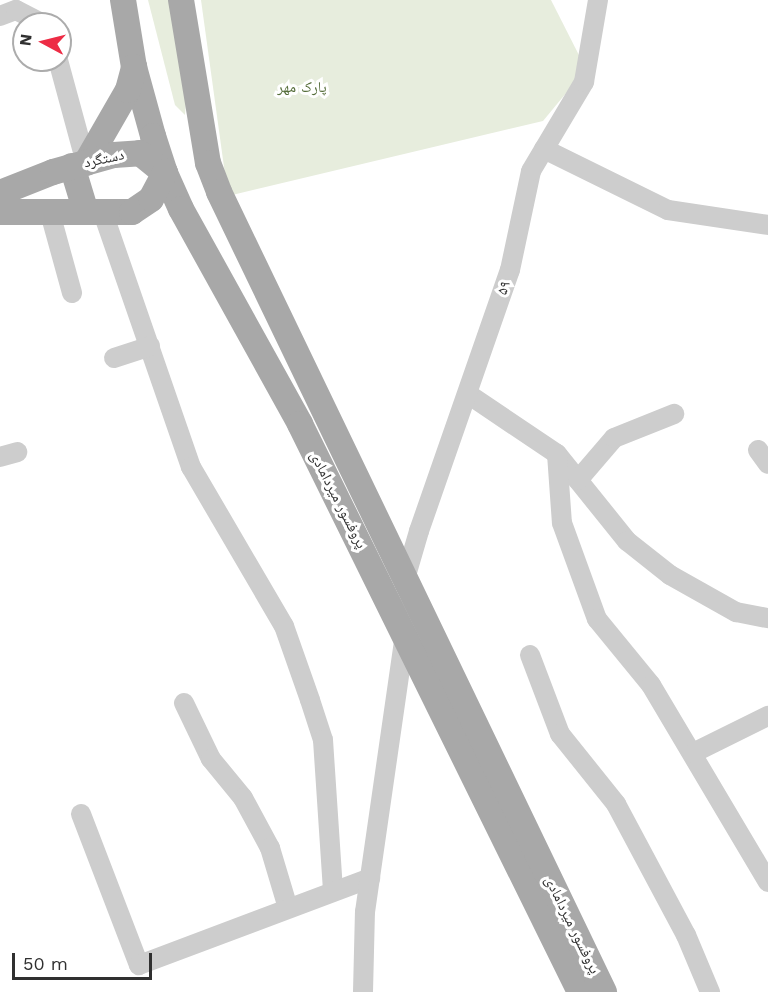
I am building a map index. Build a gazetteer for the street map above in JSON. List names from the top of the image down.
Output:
{
  "streets": {
    "main road": ["دستگرد", "پروفسور میردامادی"],
    "street": ["۵۹"]
  },
  "crossings": [
    ["دستگرد", "پروفسور میردامادی"],
    ["۵۹", "پروفسور میردامادی"]
  ],
  "parks": ["پارک مهر"],
  "scale_bar": "50 m",
  "north": "left"
}
